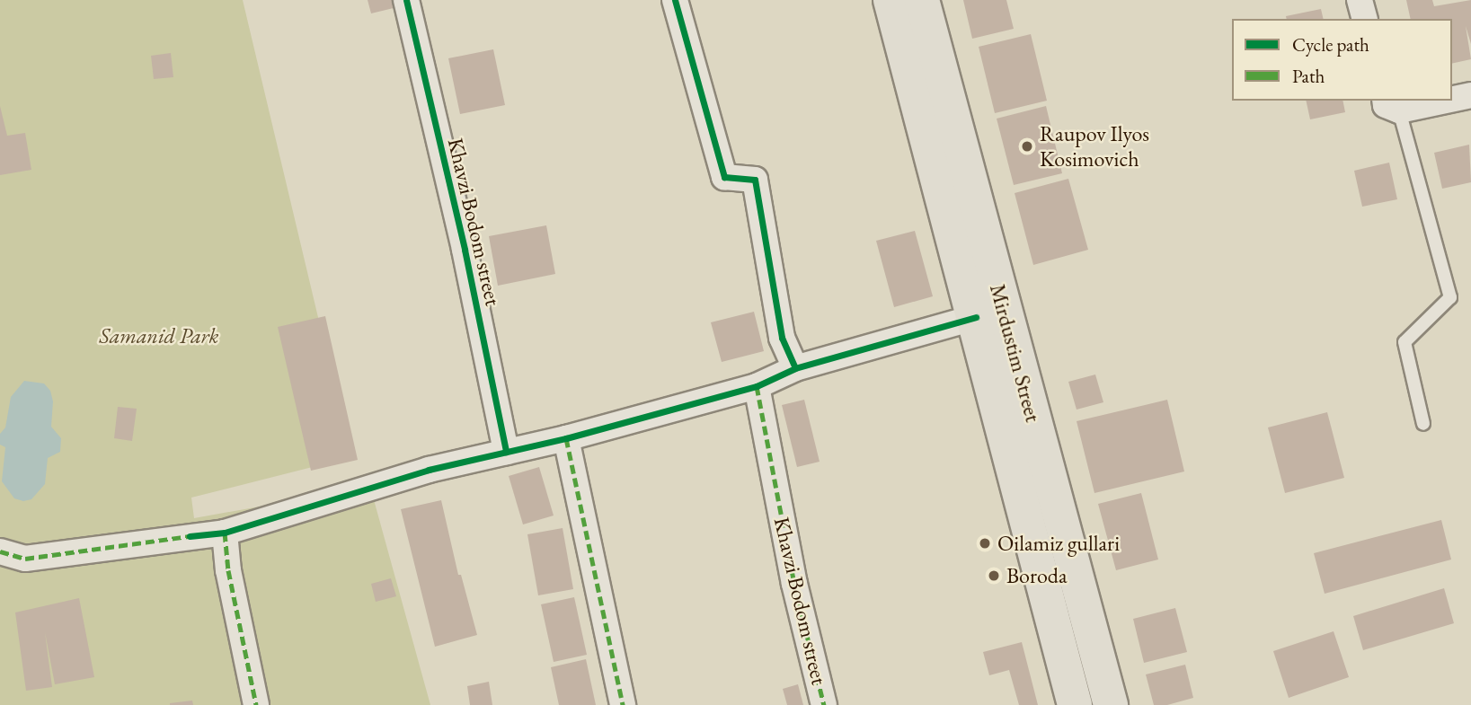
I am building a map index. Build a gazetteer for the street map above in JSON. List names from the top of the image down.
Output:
{
  "streets": {
    "main road": ["Mirdustim Street"],
    "street": ["Khavzi Bodom street"]
  },
  "parks": ["Samanid Park"],
  "places": ["Raupov Ilyos Kosimovich", "Oilamiz gullari", "Boroda"],
  "legend": ["Cycle path", "Path"]
}
